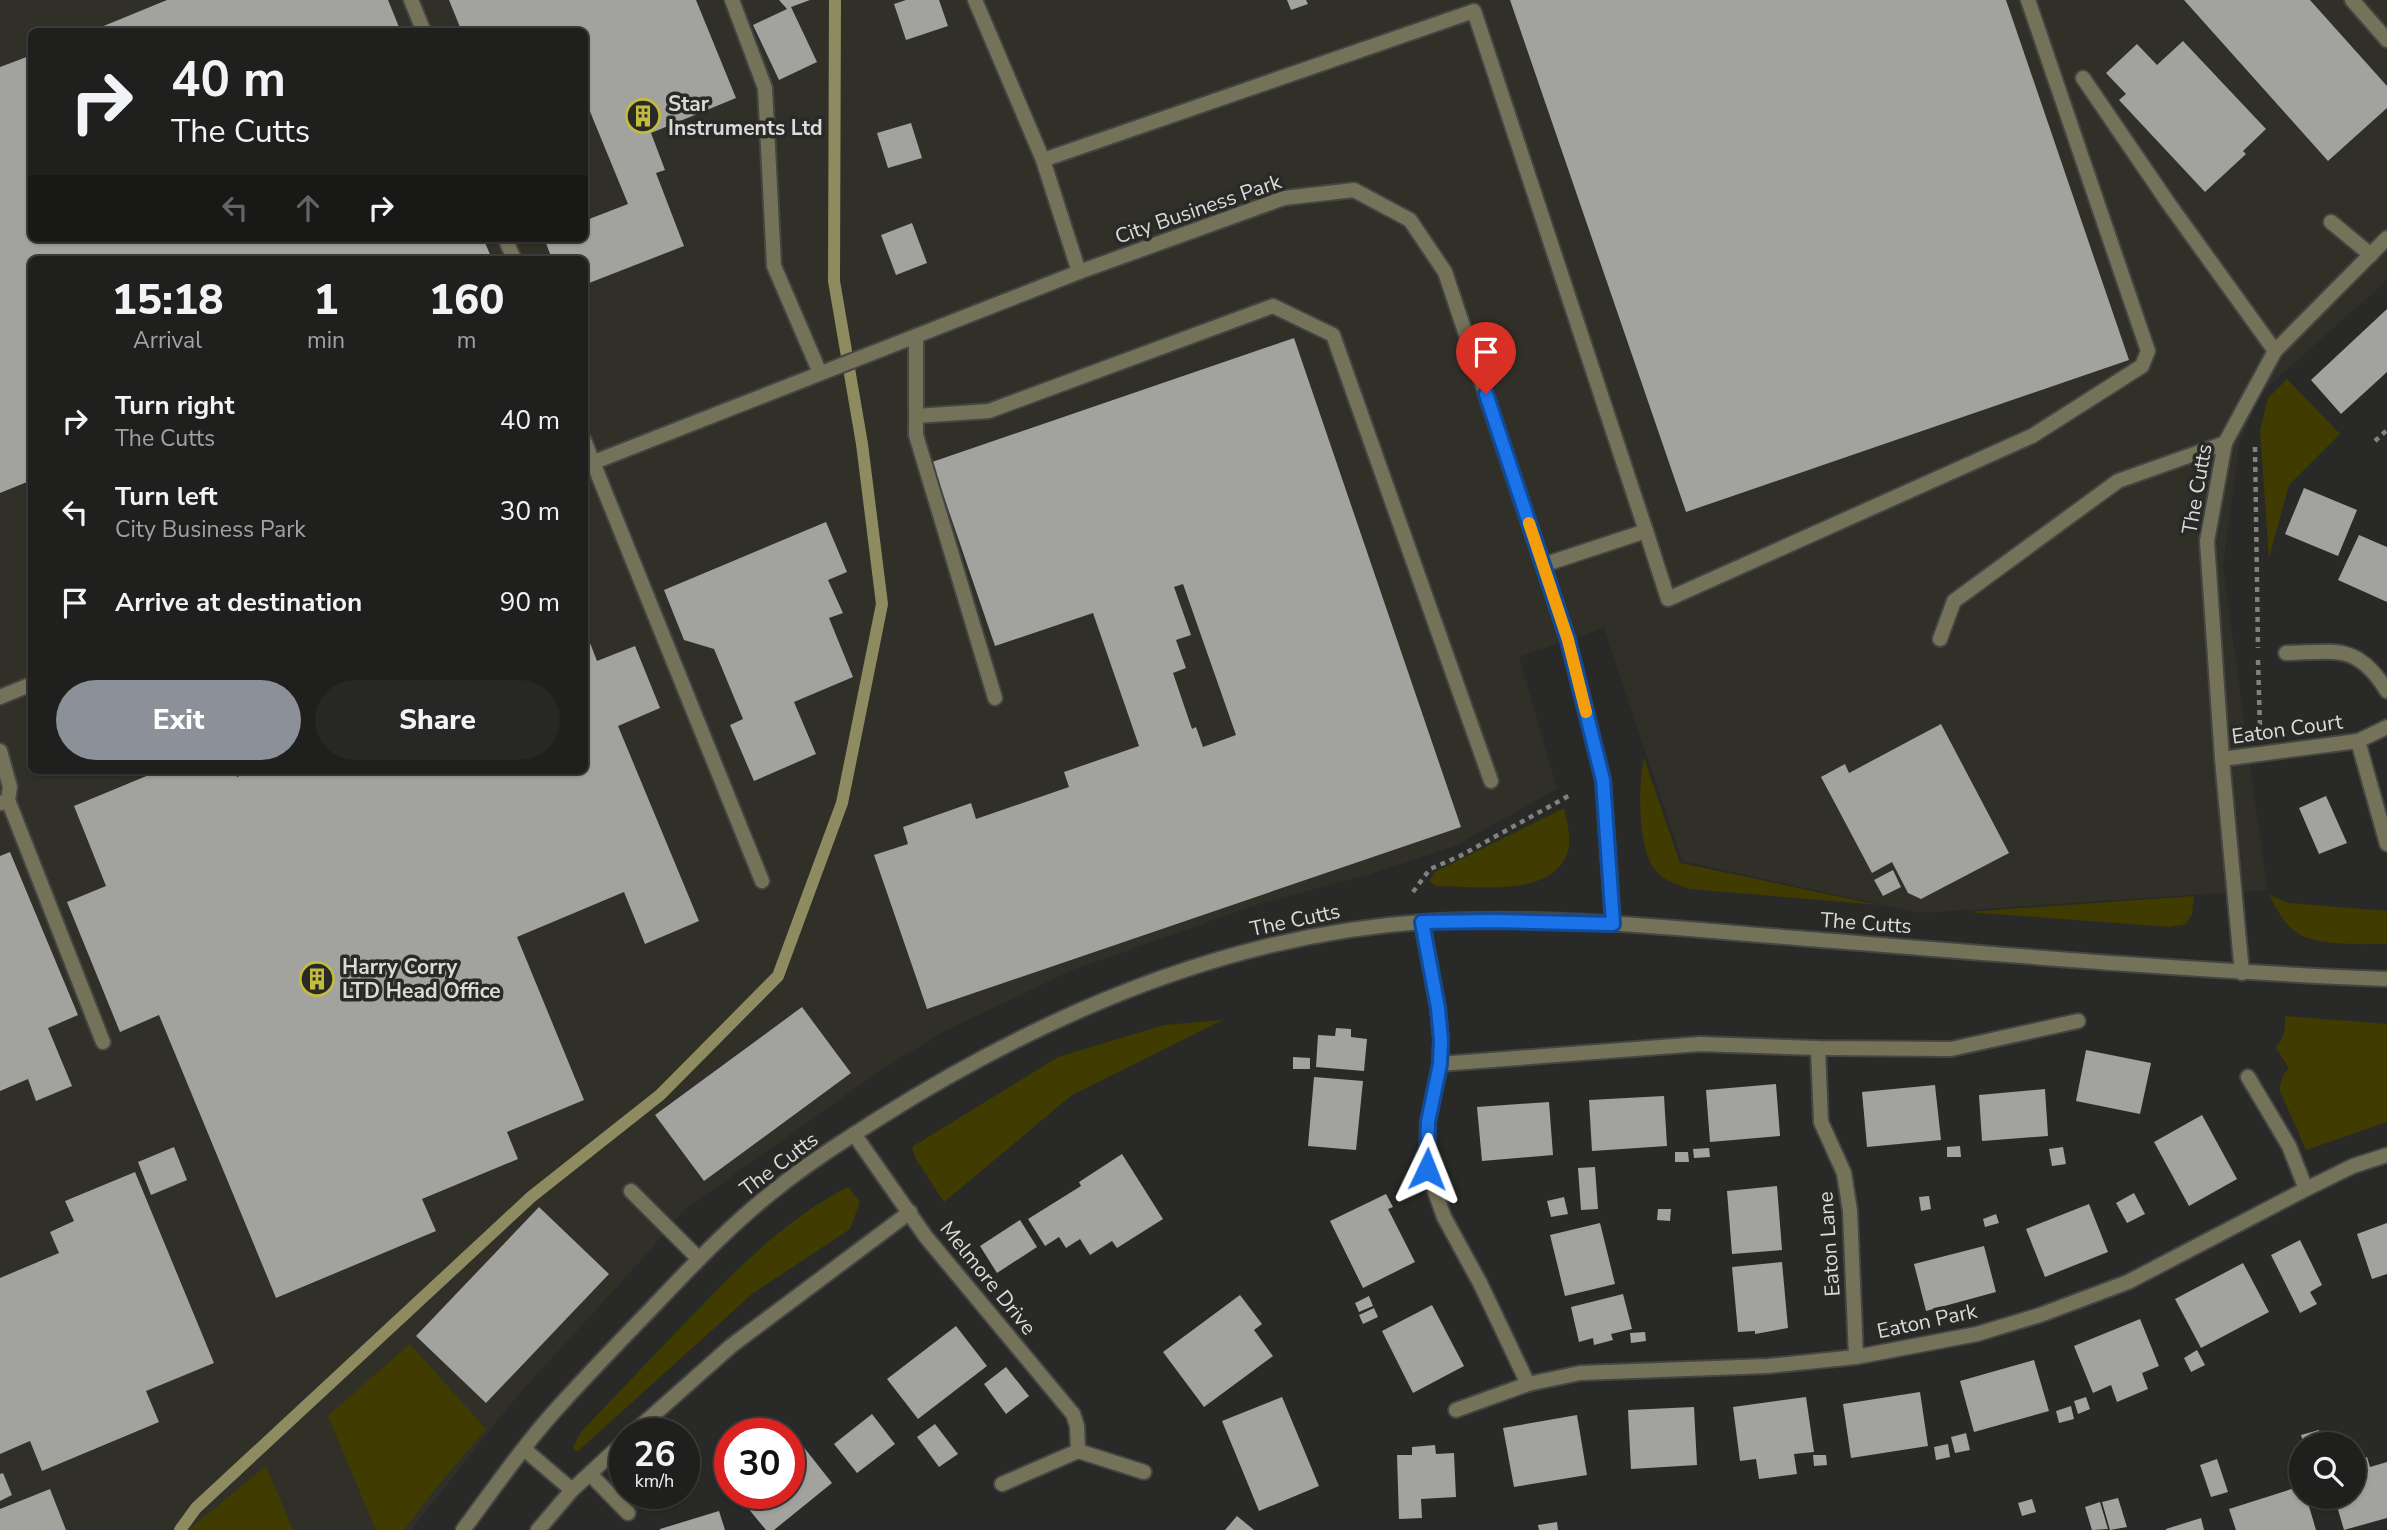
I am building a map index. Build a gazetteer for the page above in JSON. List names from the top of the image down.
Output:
{
  "streets": {
    "street": [
      "City Business Park",
      "The Cutts",
      "Eaton Court",
      "Eaton Lane",
      "Melmore Drive",
      "Eaton Park"
    ]
  },
  "crossings": [
    ["City Business Park", "The Cutts"],
    ["The Cutts", "Eaton Court"],
    ["The Cutts", "Melmore Drive"],
    ["Eaton Lane", "Eaton Park"]
  ],
  "places": {
    "building": ["Star Instruments Ltd", "Harry Corry LTD Head Office"]
  },
  "page": {
    "turn": ["40 m", "The Cutts"],
    "eta": [
      "15:18",
      "Arrival",
      "1",
      "min",
      "160",
      "m"
    ],
    "list": [
      {
        "name": "Turn right",
        "note": "The Cutts",
        "value": "40 m"
      },
      {
        "name": "Turn left",
        "note": "City Business Park",
        "value": "30 m"
      },
      {
        "name": "Arrive at destination",
        "value": "90 m"
      }
    ],
    "buttons": ["Exit", "Share"],
    "speed": "26 km/h",
    "limit": "30"
  }
}
